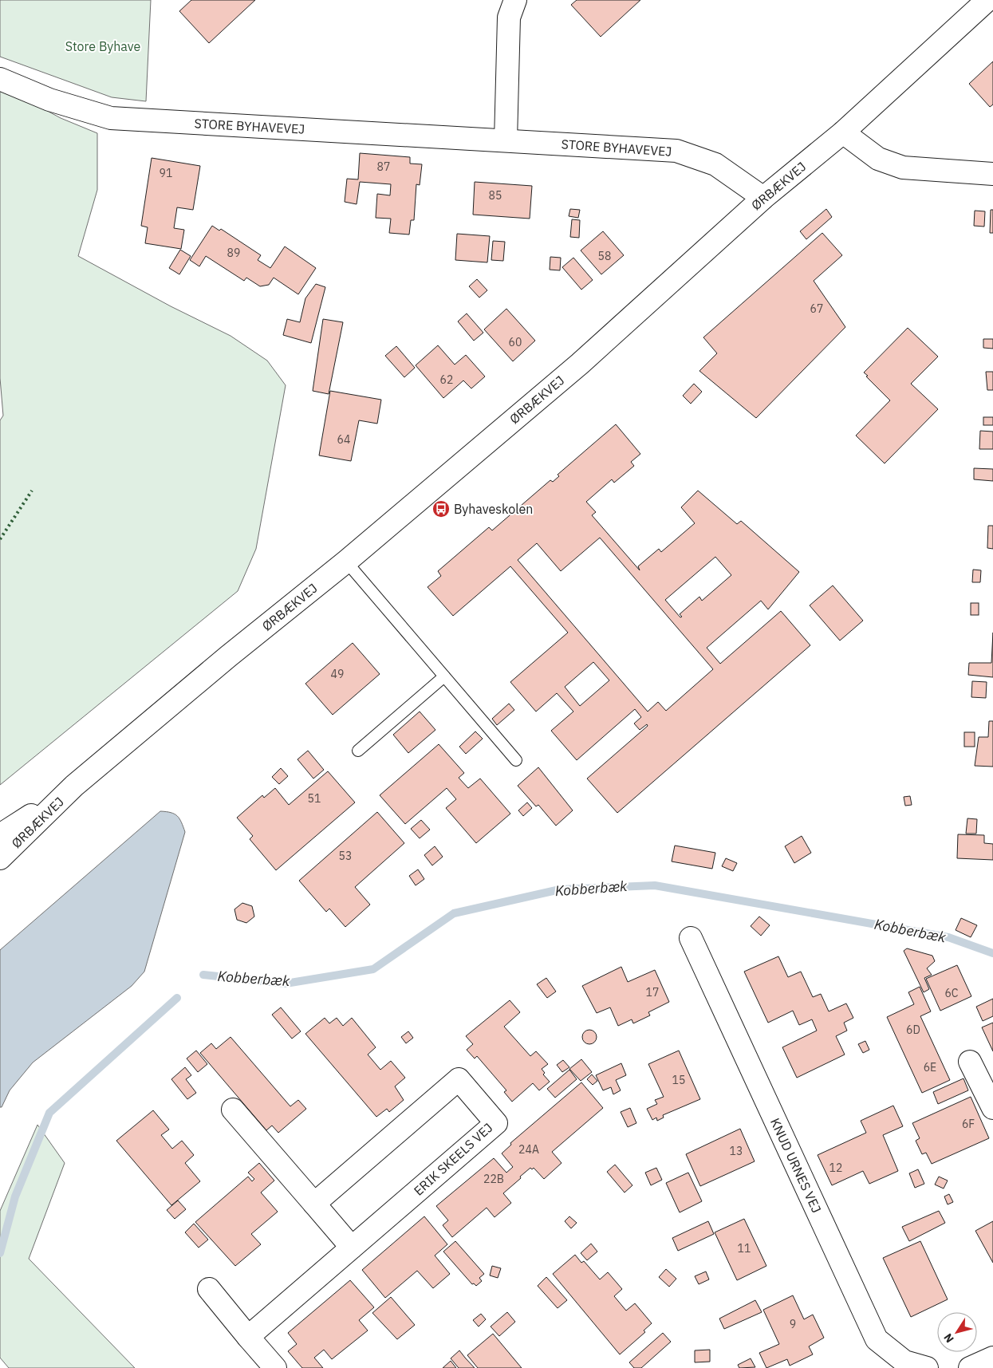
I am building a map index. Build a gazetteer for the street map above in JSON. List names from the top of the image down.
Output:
{
  "streets": {
    "street": [
      "STORE BYHAVEVEJ",
      "ØRBÆKVEJ",
      "ERIK SKEELS VEJ",
      "KNUD URNES VEJ"
    ]
  },
  "crossings": [
    ["STORE BYHAVEVEJ", "ØRBÆKVEJ"]
  ],
  "water": ["Kobberbæk"],
  "parks": ["Store Byhave"],
  "places": {
    "bus stop": ["Byhaveskolen"]
  },
  "house_numbers": [
    "87",
    "91",
    "85",
    "89",
    "58",
    "67",
    "60",
    "62",
    "64",
    "49",
    "51",
    "53",
    "17",
    "6C",
    "6D",
    "6E",
    "15",
    "6F",
    "24A",
    "13",
    "12",
    "22B",
    "11",
    "9"
  ],
  "north": "bottom left"
}
